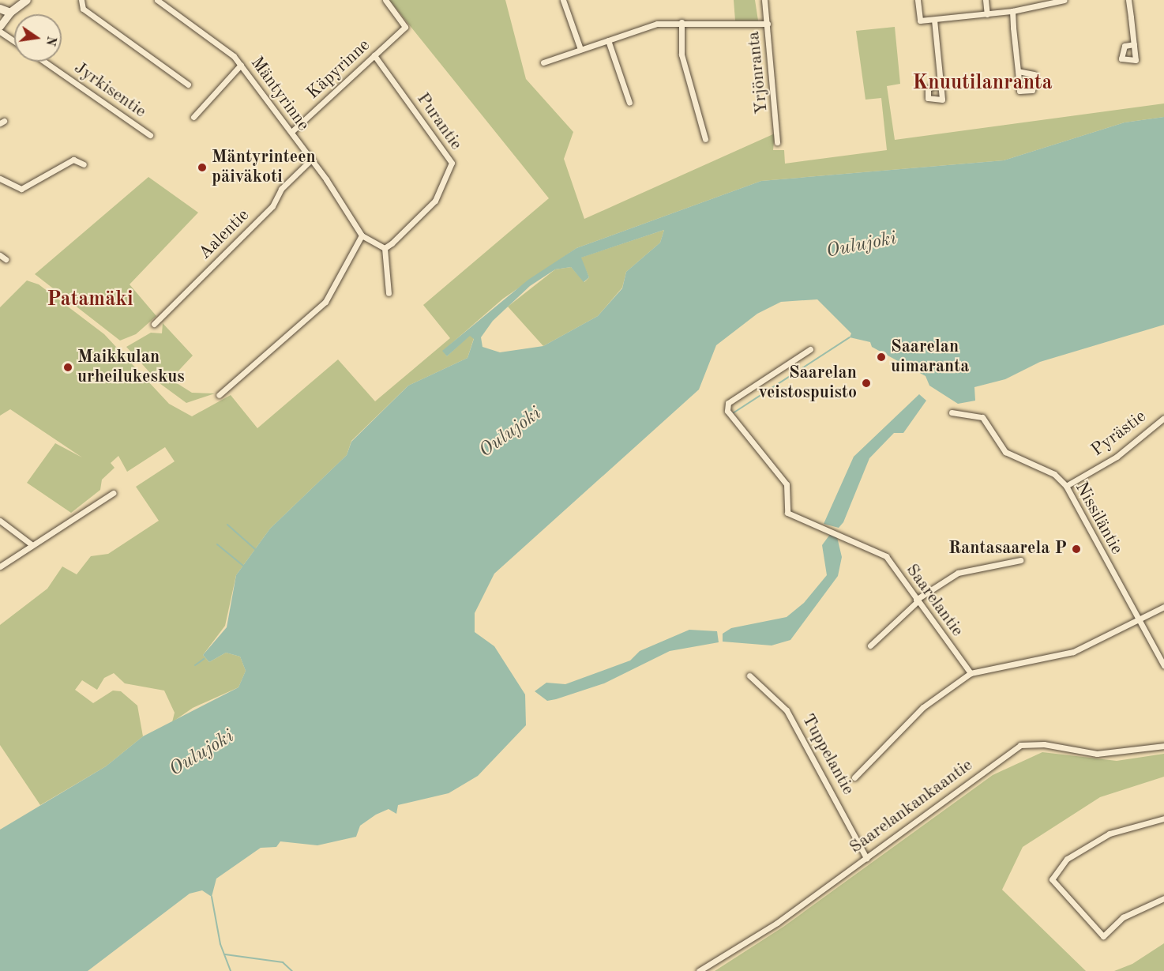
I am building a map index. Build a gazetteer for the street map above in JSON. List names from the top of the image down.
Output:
{
  "streets": {
    "street": [
      "Käpyrinne",
      "Yrjönranta",
      "Jyrkisentie",
      "Mäntyrinne",
      "Purantie",
      "Aalentie",
      "Pyrästie",
      "Nissiläntie",
      "Saarelantie",
      "Tuppelantie",
      "Saarelankankaantie"
    ]
  },
  "crossings": [
    ["Käpyrinne", "Mäntyrinne"],
    ["Käpyrinne", "Purantie"],
    ["Mäntyrinne", "Aalentie"],
    ["Pyrästie", "Nissiläntie"],
    ["Tuppelantie", "Saarelankankaantie"]
  ],
  "districts": ["Knuutilanranta", "Patamäki"],
  "water": ["Oulujoki"],
  "places": [
    "Mäntyrinteen päiväkoti",
    "Saarelan uimaranta",
    "Maikkulan urheilukeskus",
    "Saarelan veistospuisto",
    "Rantasaarela P"
  ],
  "north": "right"
}
